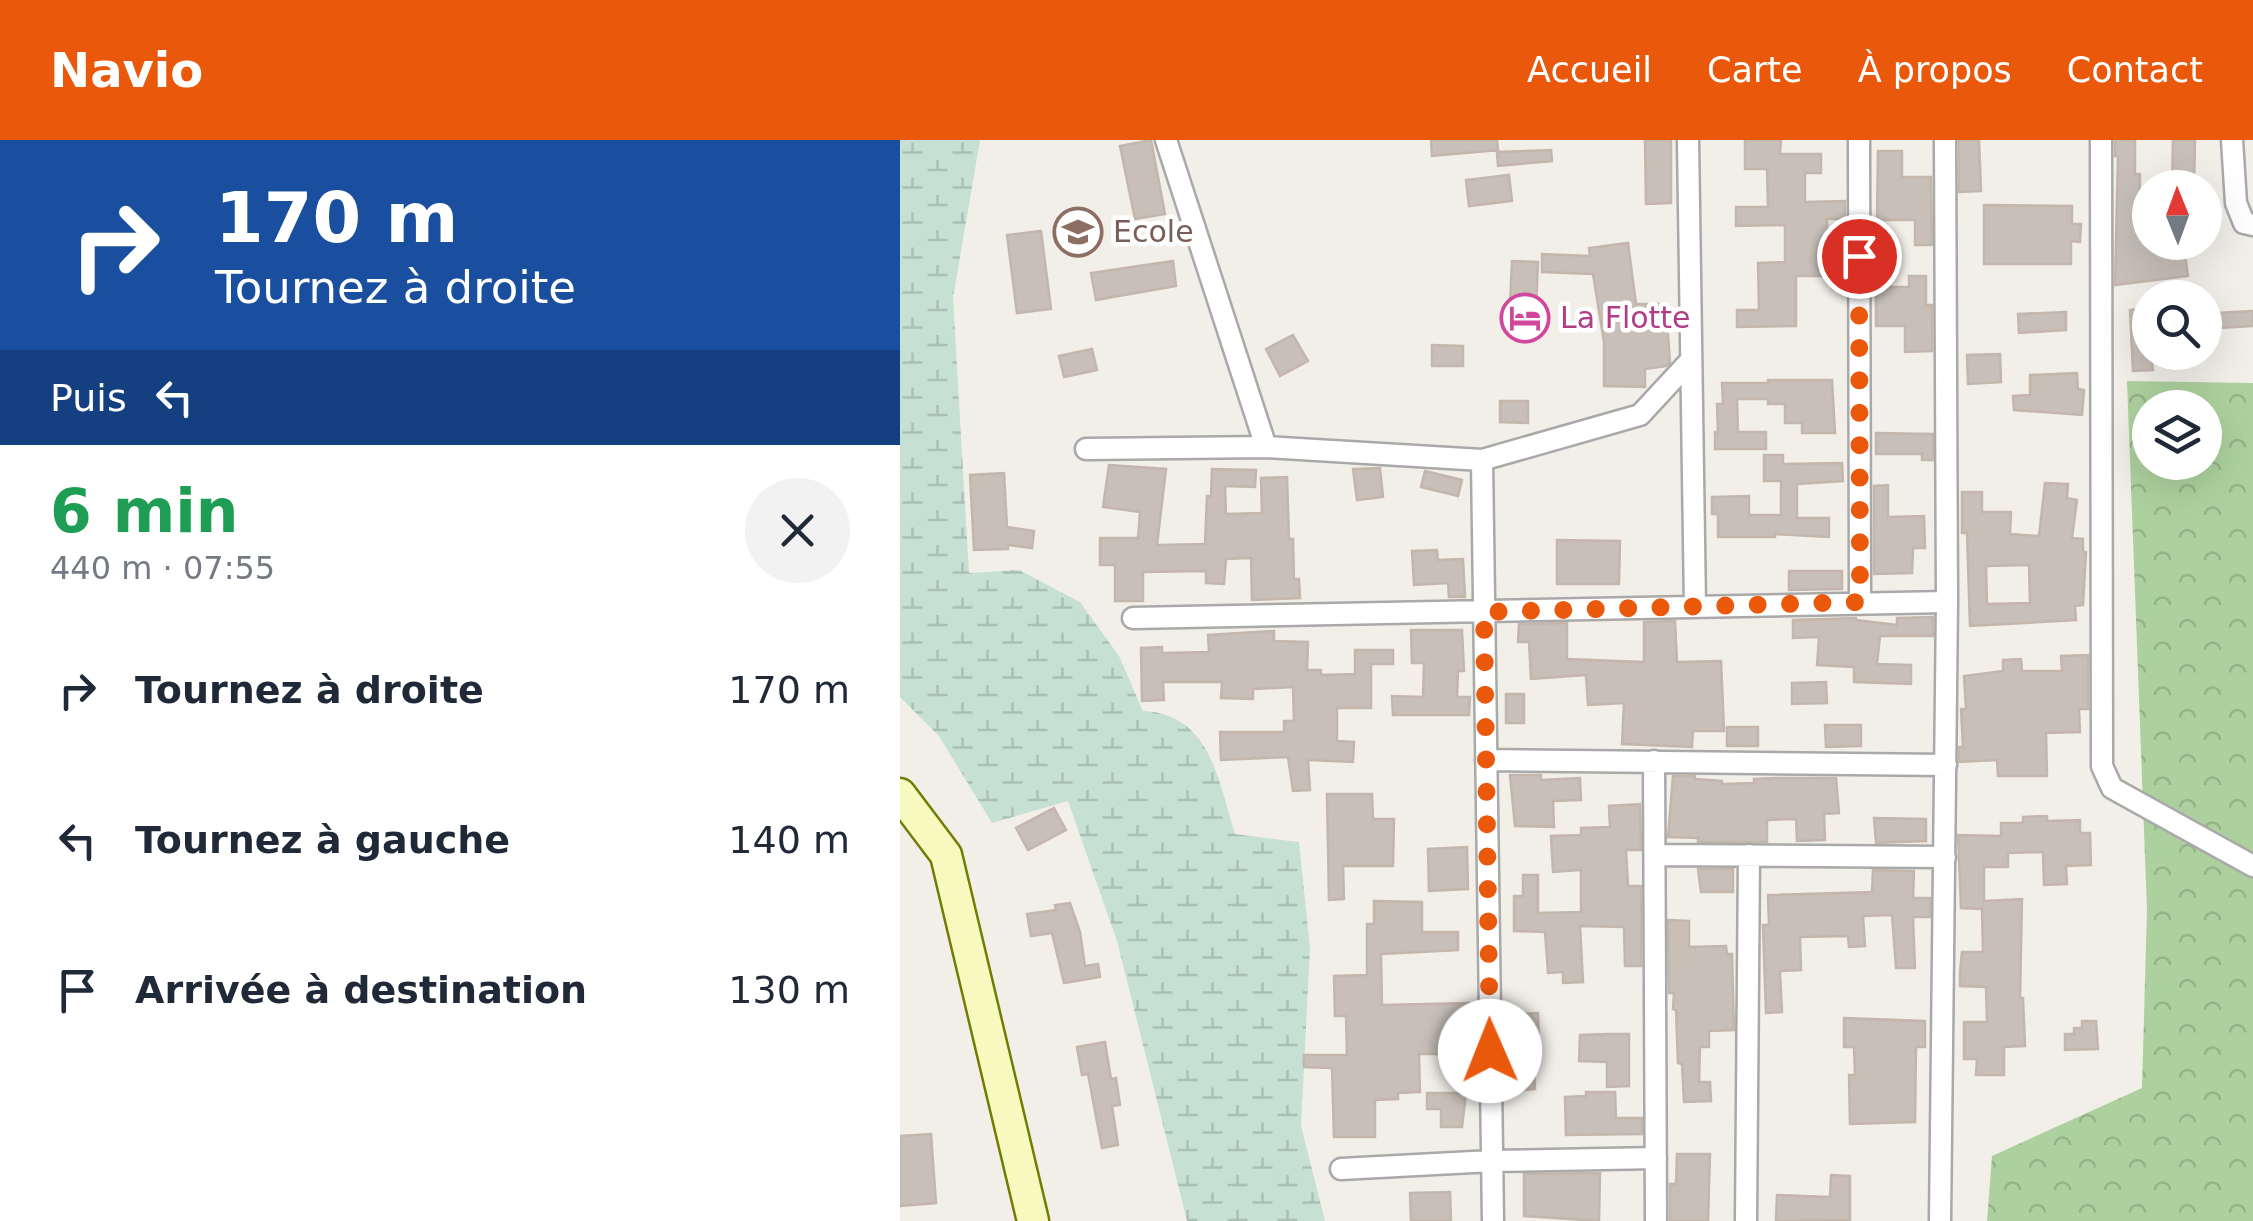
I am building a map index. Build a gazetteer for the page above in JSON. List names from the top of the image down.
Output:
{
  "places": {
    "school or university": ["Ecole"],
    "hotel": ["La Flotte"]
  },
  "north": "top",
  "page": {
    "header": "Navio",
    "nav": [
      "Accueil",
      "Carte",
      "À propos",
      "Contact"
    ],
    "turn": ["170 m", "Tournez à droite"],
    "then": "Puis",
    "heading": ["6 min", "440 m · 07:55"],
    "list": [
      {
        "name": "Tournez à droite",
        "value": "170 m"
      },
      {
        "name": "Tournez à gauche",
        "value": "140 m"
      },
      {
        "name": "Arrivée à destination",
        "value": "130 m"
      }
    ]
  }
}
